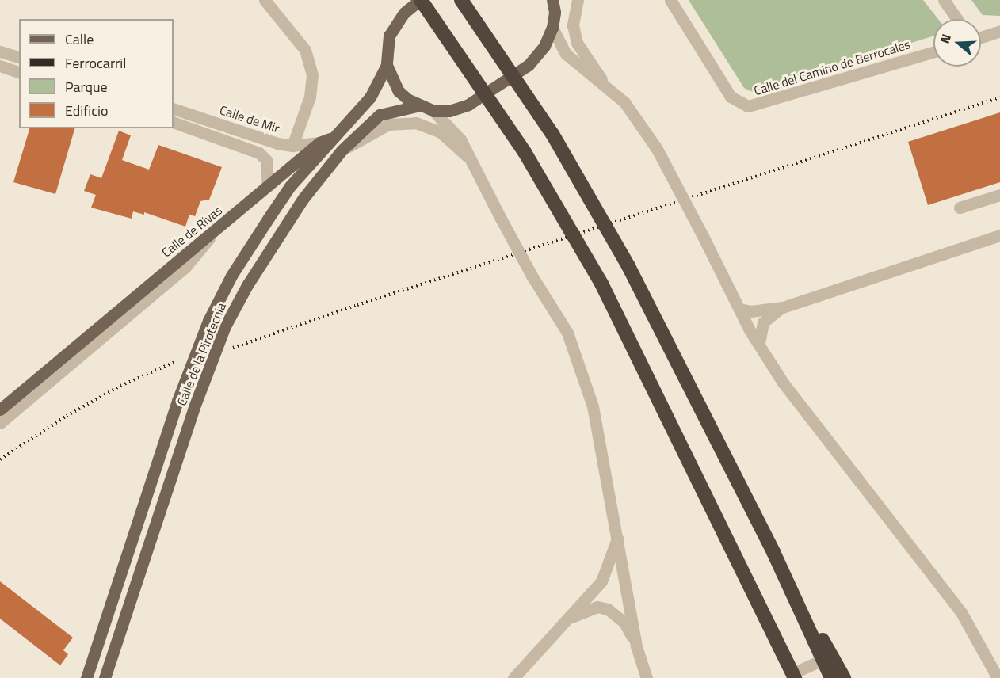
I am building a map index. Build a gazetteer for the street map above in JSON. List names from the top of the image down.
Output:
{
  "streets": {
    "main road": ["Calle de Rivas", "Calle de la Pirotecnia"],
    "street": ["Calle del Camino de Berrocales", "Calle de Mir"]
  },
  "crossings": [
    ["Calle de Mir", "Calle de Rivas"],
    ["Calle de Rivas", "Calle de la Pirotecnia"]
  ],
  "legend": [
    "Calle",
    "Ferrocarril",
    "Parque",
    "Edificio"
  ],
  "north": "left"
}
